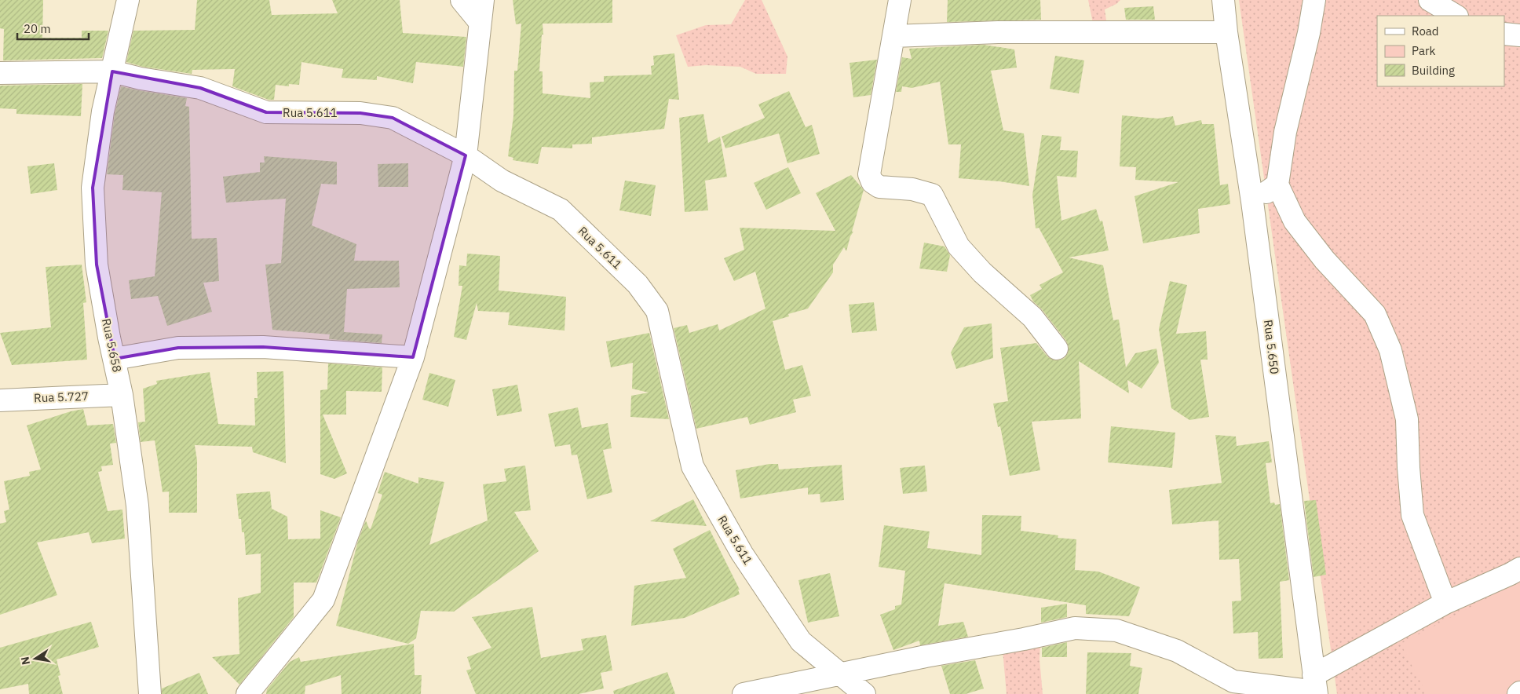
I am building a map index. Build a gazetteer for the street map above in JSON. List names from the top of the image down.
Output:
{
  "streets": {
    "street": [
      "Rua 5.611",
      "Rua 5.658",
      "Rua 5.650",
      "Rua 5.727"
    ]
  },
  "crossings": [
    ["Rua 5.611", "Rua 5.658"],
    ["Rua 5.658", "Rua 5.727"]
  ],
  "legend": ["Road", "Park", "Building"],
  "scale_bar": "20 m",
  "north": "left"
}
